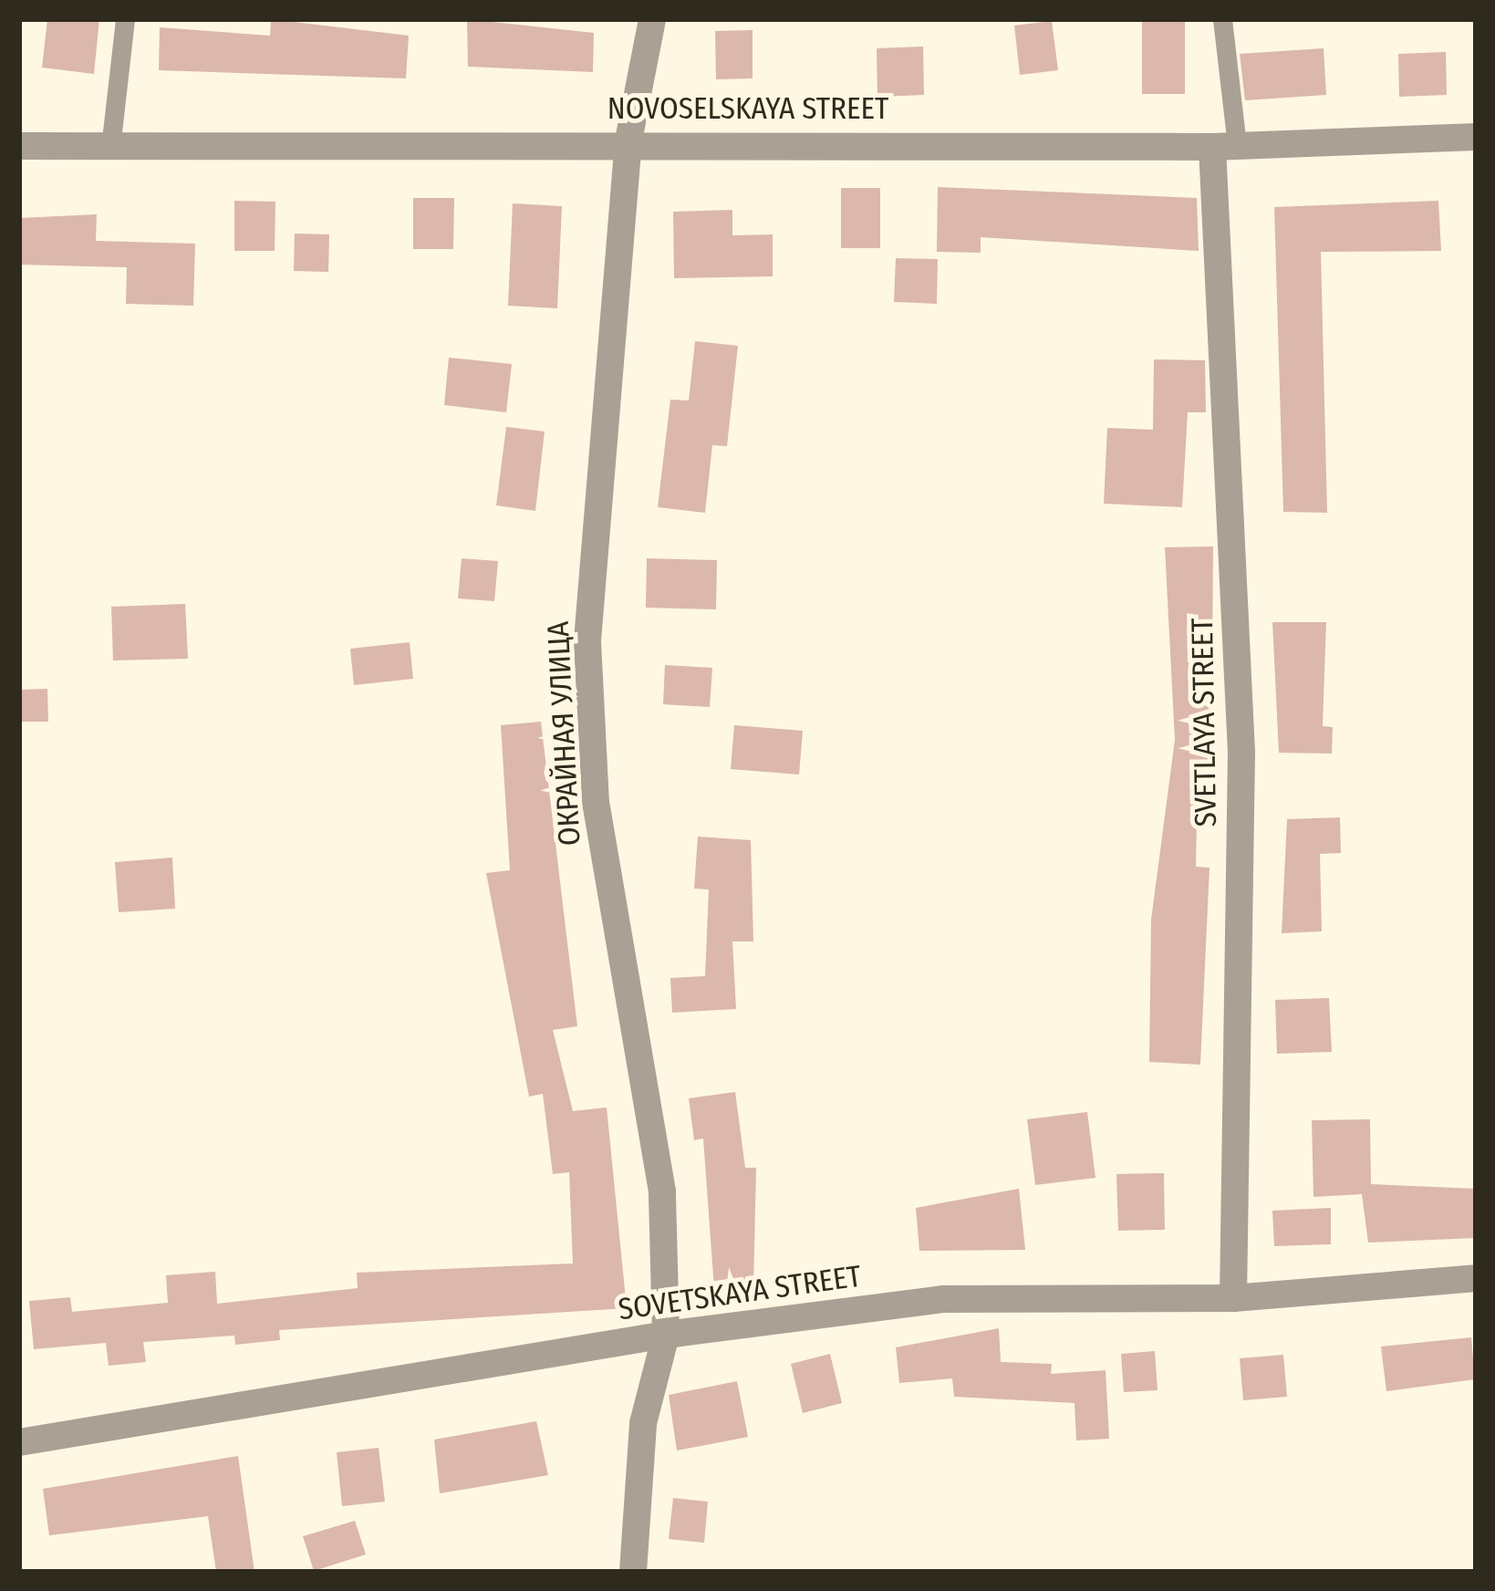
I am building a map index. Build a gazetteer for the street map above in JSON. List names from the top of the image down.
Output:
{
  "streets": {
    "street": [
      "NOVOSELSKAYA STREET",
      "SVETLAYA STREET",
      "ОКРАЙНАЯ УЛИЦА",
      "SOVETSKAYA STREET"
    ]
  },
  "crossings": [
    ["NOVOSELSKAYA STREET", "SVETLAYA STREET"],
    ["NOVOSELSKAYA STREET", "ОКРАЙНАЯ УЛИЦА"],
    ["SVETLAYA STREET", "SOVETSKAYA STREET"],
    ["ОКРАЙНАЯ УЛИЦА", "SOVETSKAYA STREET"]
  ]
}
